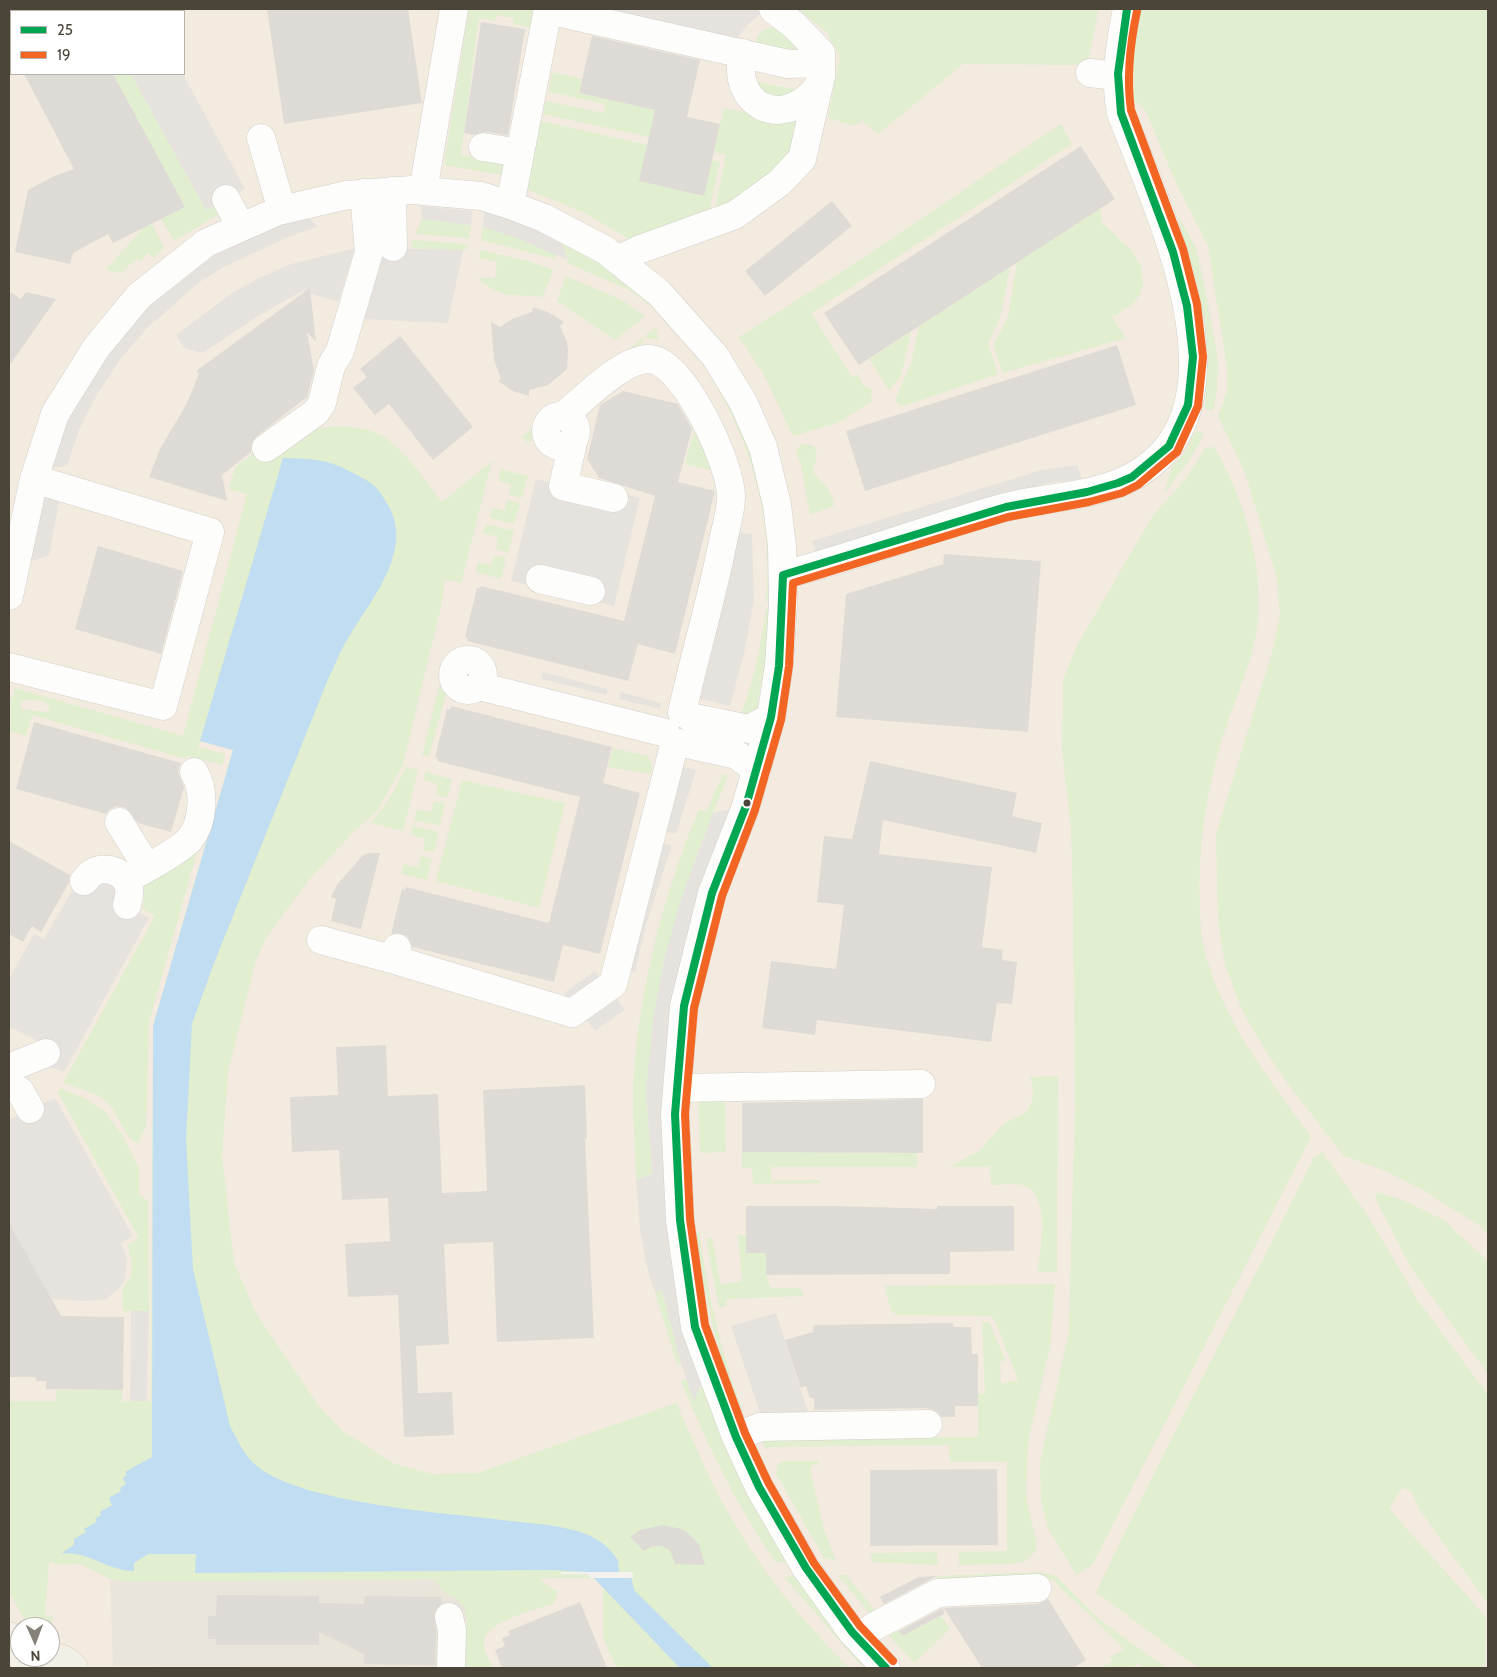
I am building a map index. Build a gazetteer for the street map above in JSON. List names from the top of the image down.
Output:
{
  "lines": ["transit line 25", "transit line 19"],
  "legend": ["25", "19"],
  "north": "bottom"
}
